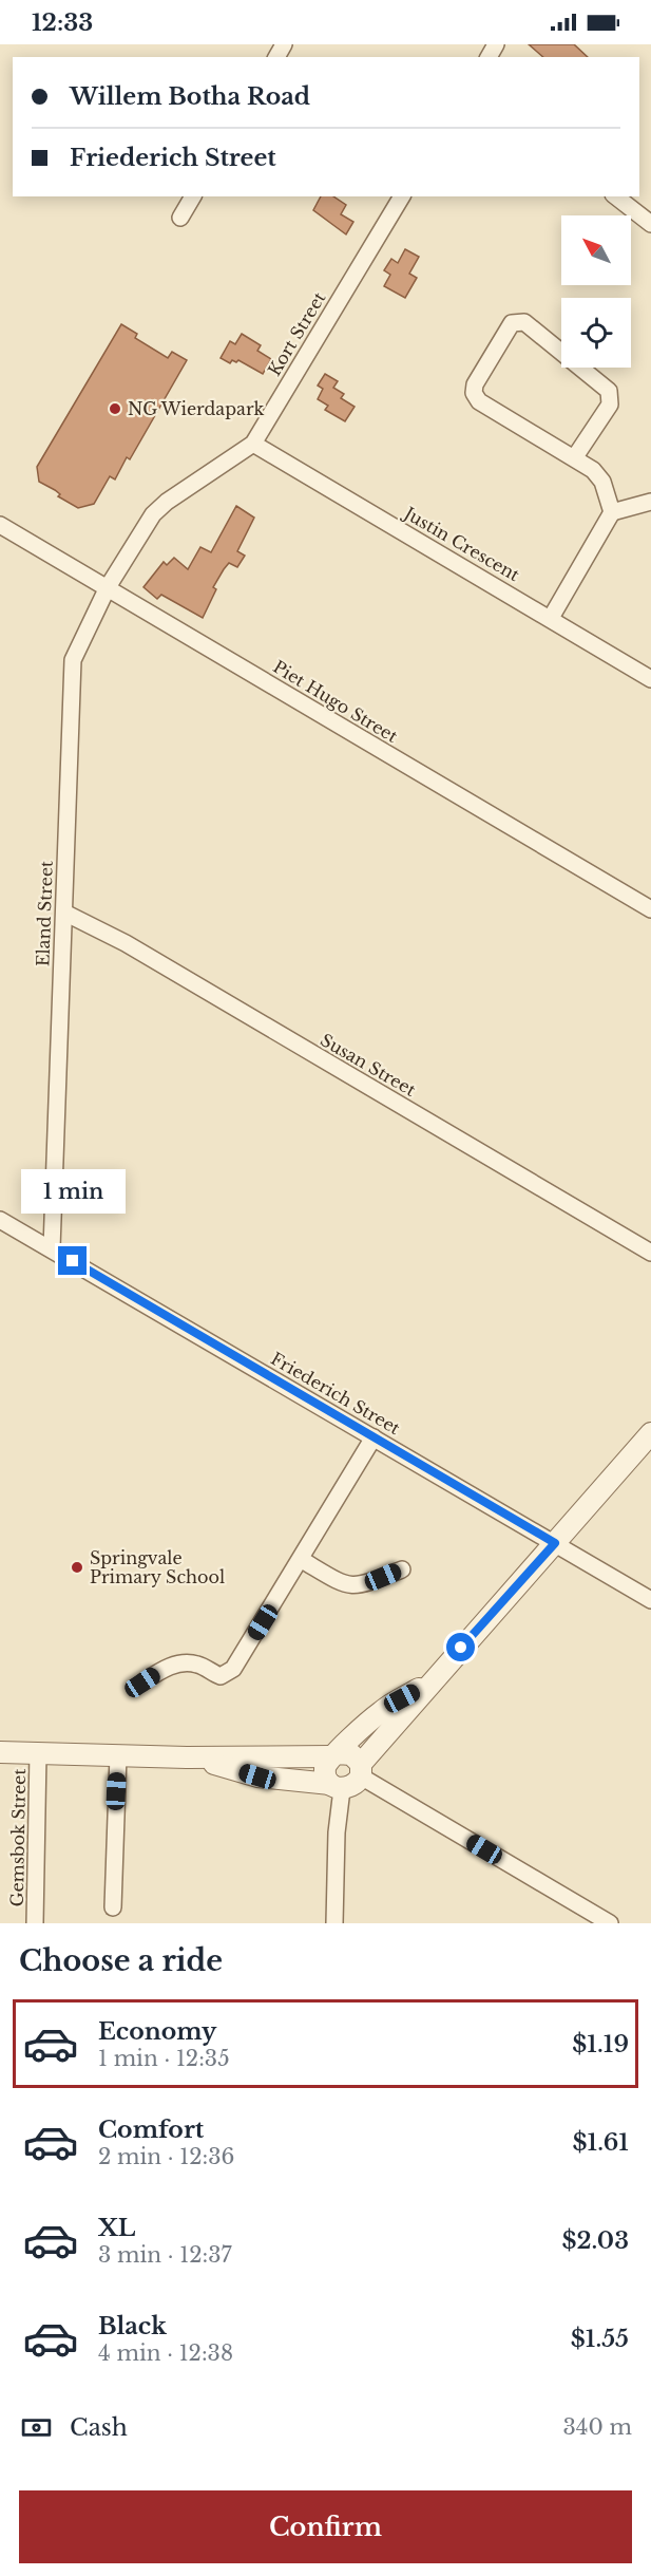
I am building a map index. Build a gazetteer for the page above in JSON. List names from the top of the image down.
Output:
{
  "streets": {
    "street": [
      "Kort Street",
      "Justin Crescent",
      "Piet Hugo Street",
      "Eland Street",
      "Susan Street",
      "Friederich Street",
      "Gemsbok Street"
    ]
  },
  "crossings": [
    ["Kort Street", "Justin Crescent"],
    ["Kort Street", "Piet Hugo Street"],
    ["Kort Street", "Eland Street"],
    ["Piet Hugo Street", "Eland Street"],
    ["Eland Street", "Susan Street"],
    ["Eland Street", "Friederich Street"]
  ],
  "places": ["NG Wierdapark", "Springvale Primary School"],
  "north": "top left",
  "page": {
    "status": "12:33",
    "banner": ["Willem Botha Road", "Friederich Street"],
    "bubble": "1 min",
    "heading": "Choose a ride",
    "list": [
      {
        "name": "Economy",
        "note": "1 min · 12:35",
        "value": "$1.19"
      },
      {
        "name": "Comfort",
        "note": "2 min · 12:36",
        "value": "$1.61"
      },
      {
        "name": "XL",
        "note": "3 min · 12:37",
        "value": "$2.03"
      },
      {
        "name": "Black",
        "note": "4 min · 12:38",
        "value": "$1.55"
      }
    ],
    "pay": ["Cash", "340 m"],
    "buttons": "Confirm"
  }
}
